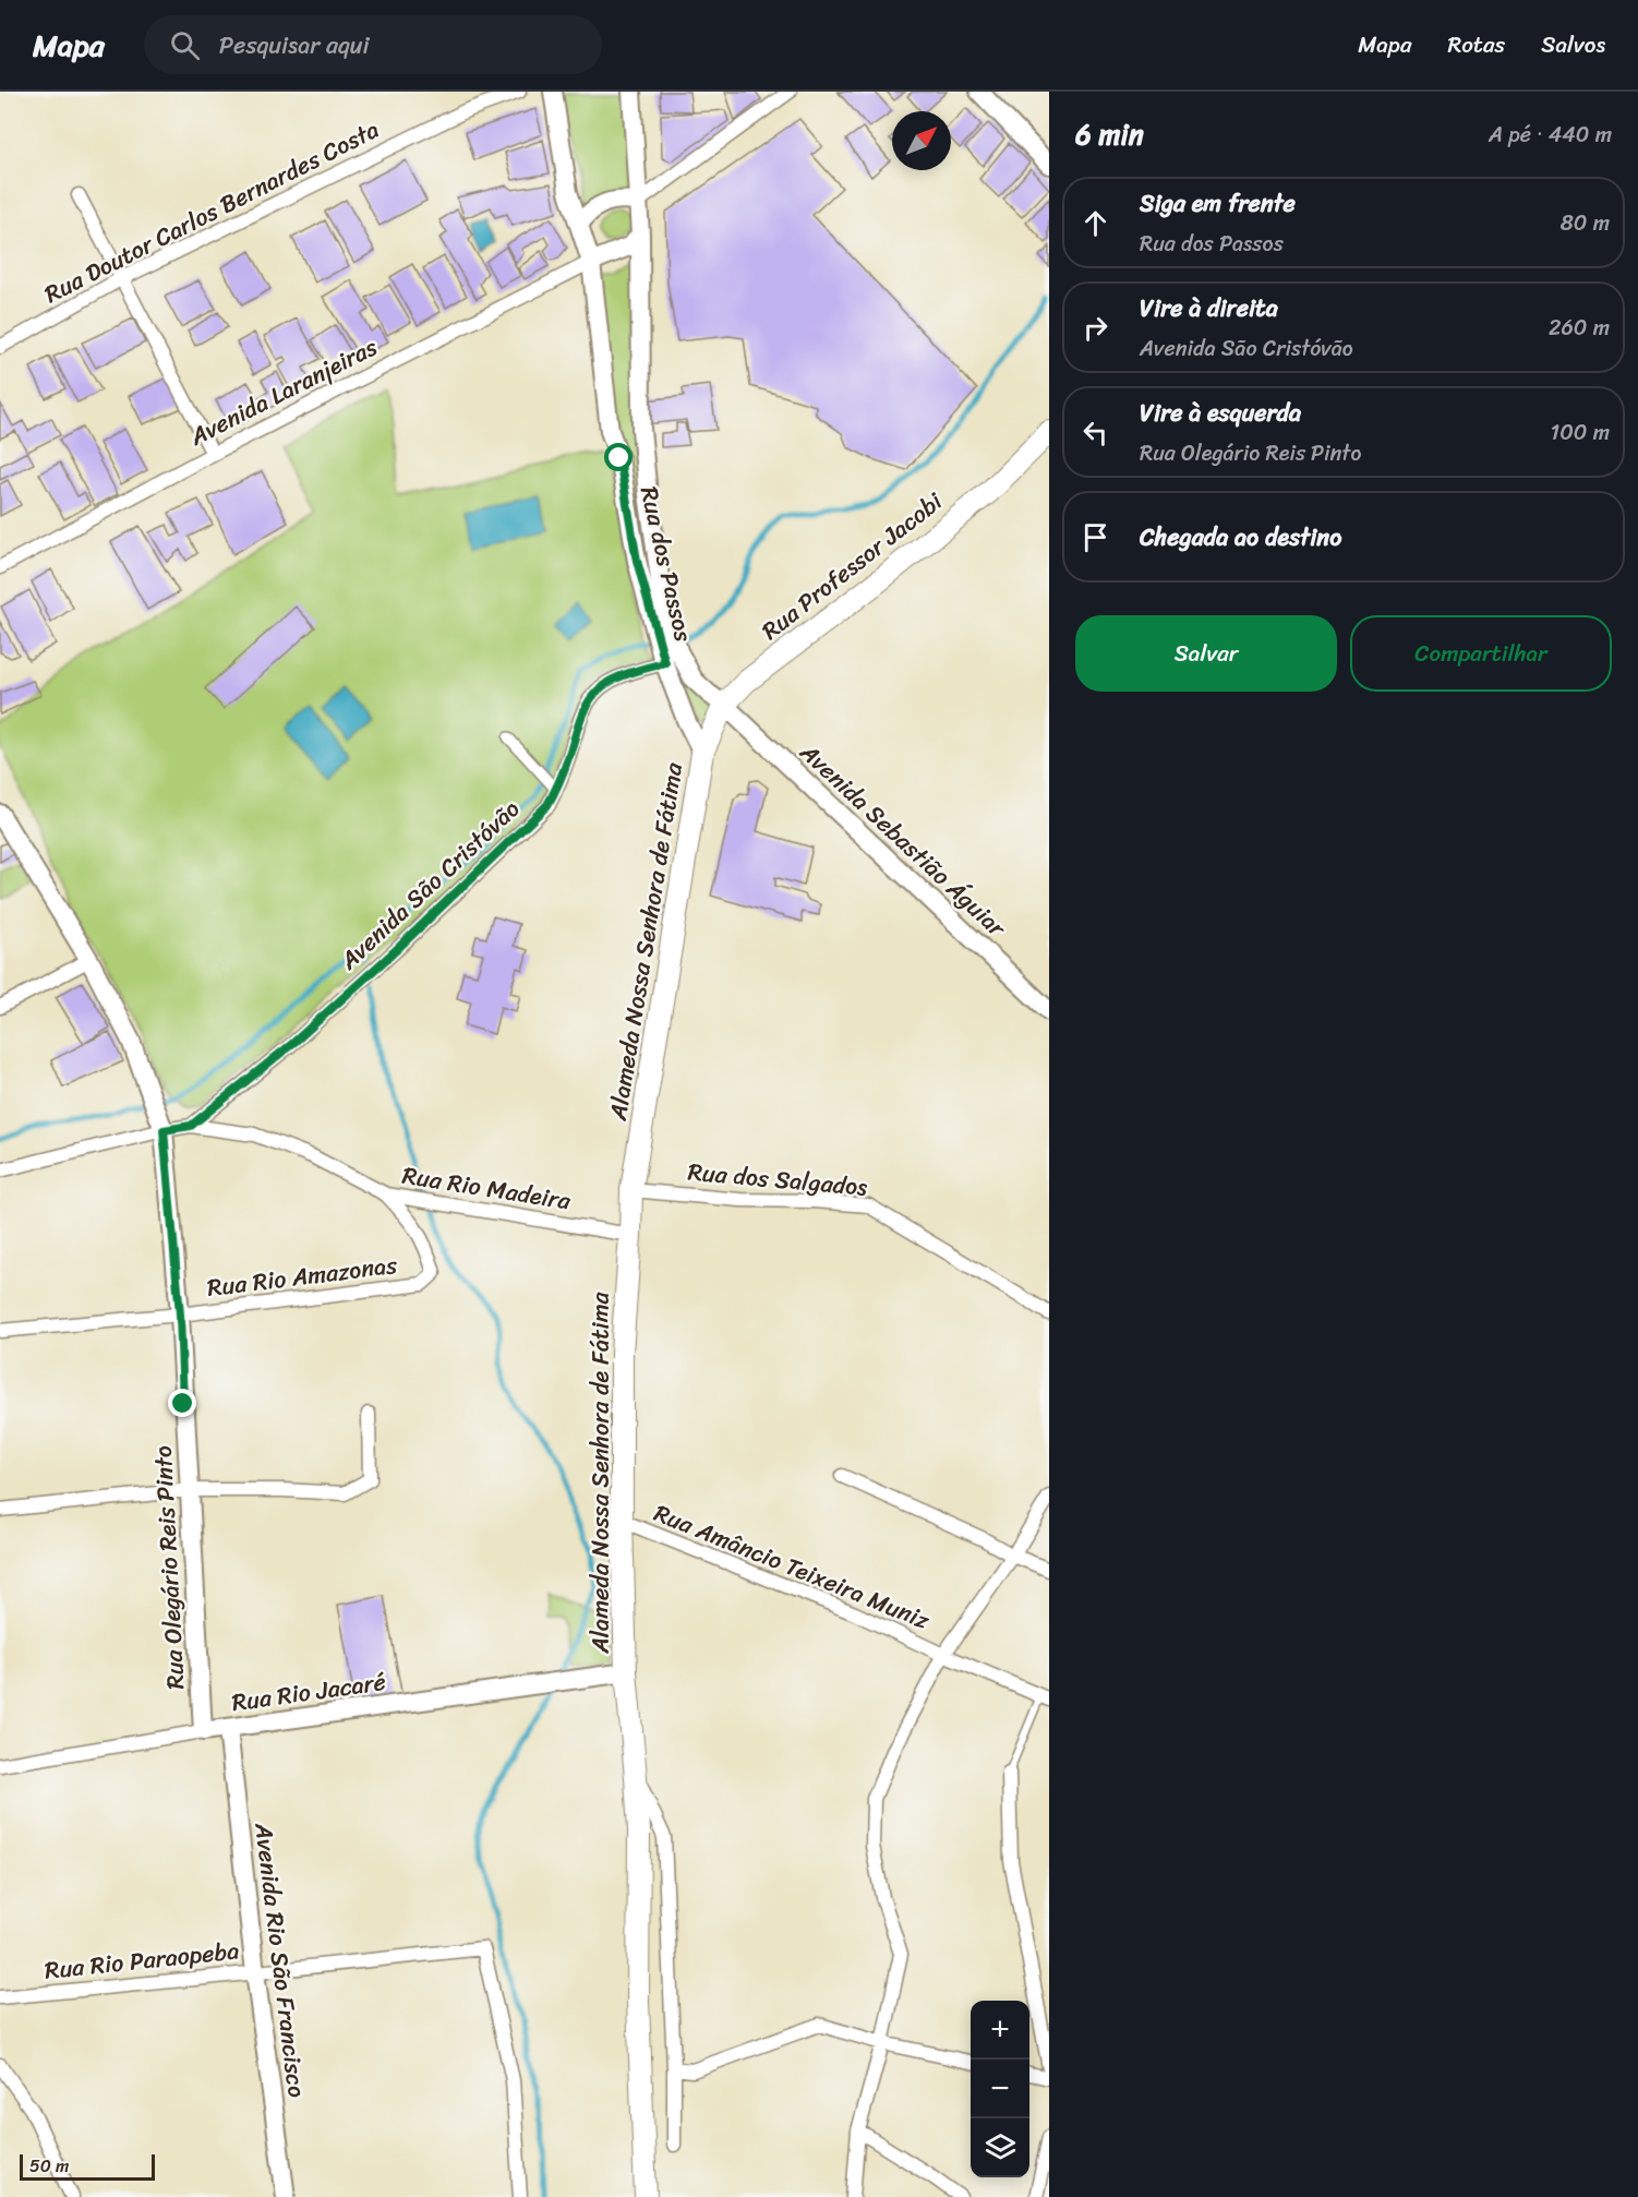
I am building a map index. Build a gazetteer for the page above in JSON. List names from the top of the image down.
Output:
{
  "streets": {
    "main road": ["Rua Professor Jacobi", "Alameda Nossa Senhora de Fátima"],
    "street": [
      "Rua Doutor Carlos Bernardes Costa",
      "Avenida Laranjeiras",
      "Rua dos Passos",
      "Avenida Sebastião Águiar",
      "Avenida São Cristóvão",
      "Rua dos Salgados",
      "Rua Rio Madeira",
      "Rua Rio Amazonas",
      "Rua Amâncio Teixeira Muniz",
      "Rua Olegário Reis Pinto",
      "Rua Rio Jacaré",
      "Rua Rio Paraopeba",
      "Avenida Rio São Francisco"
    ]
  },
  "crossings": [
    ["Avenida Laranjeiras", "Rua dos Passos"],
    ["Rua dos Passos", "Rua Professor Jacobi"],
    ["Rua dos Passos", "Avenida Sebastião Águiar"],
    ["Rua dos Passos", "Avenida São Cristóvão"],
    ["Rua dos Passos", "Alameda Nossa Senhora de Fátima"],
    ["Rua Professor Jacobi", "Avenida Sebastião Águiar"],
    ["Rua Professor Jacobi", "Alameda Nossa Senhora de Fátima"],
    ["Avenida São Cristóvão", "Rua Rio Madeira"],
    ["Alameda Nossa Senhora de Fátima", "Rua dos Salgados"],
    ["Alameda Nossa Senhora de Fátima", "Rua Rio Madeira"],
    ["Alameda Nossa Senhora de Fátima", "Rua Amâncio Teixeira Muniz"],
    ["Alameda Nossa Senhora de Fátima", "Rua Rio Jacaré"],
    ["Rua Rio Madeira", "Rua Rio Amazonas"],
    ["Rua Rio Madeira", "Rua Olegário Reis Pinto"],
    ["Rua Rio Amazonas", "Rua Olegário Reis Pinto"],
    ["Rua Olegário Reis Pinto", "Rua Rio Jacaré"],
    ["Rua Rio Jacaré", "Avenida Rio São Francisco"],
    ["Rua Rio Paraopeba", "Avenida Rio São Francisco"]
  ],
  "scale_bar": "50 m",
  "north": "top right",
  "page": {
    "header": "Mapa",
    "search": "Pesquisar aqui",
    "nav": ["Mapa", "Rotas", "Salvos"],
    "heading": ["6 min", "A pé · 440 m"],
    "list": [
      ["Siga em frente", "Rua dos Passos", "80 m"],
      ["Vire à direita", "Avenida São Cristóvão", "260 m"],
      ["Vire à esquerda", "Rua Olegário Reis Pinto", "100 m"],
      "Chegada ao destino"
    ],
    "buttons": ["Salvar", "Compartilhar"],
    "map_buttons": ["+", "−"],
    "scale": "50 m"
  }
}
